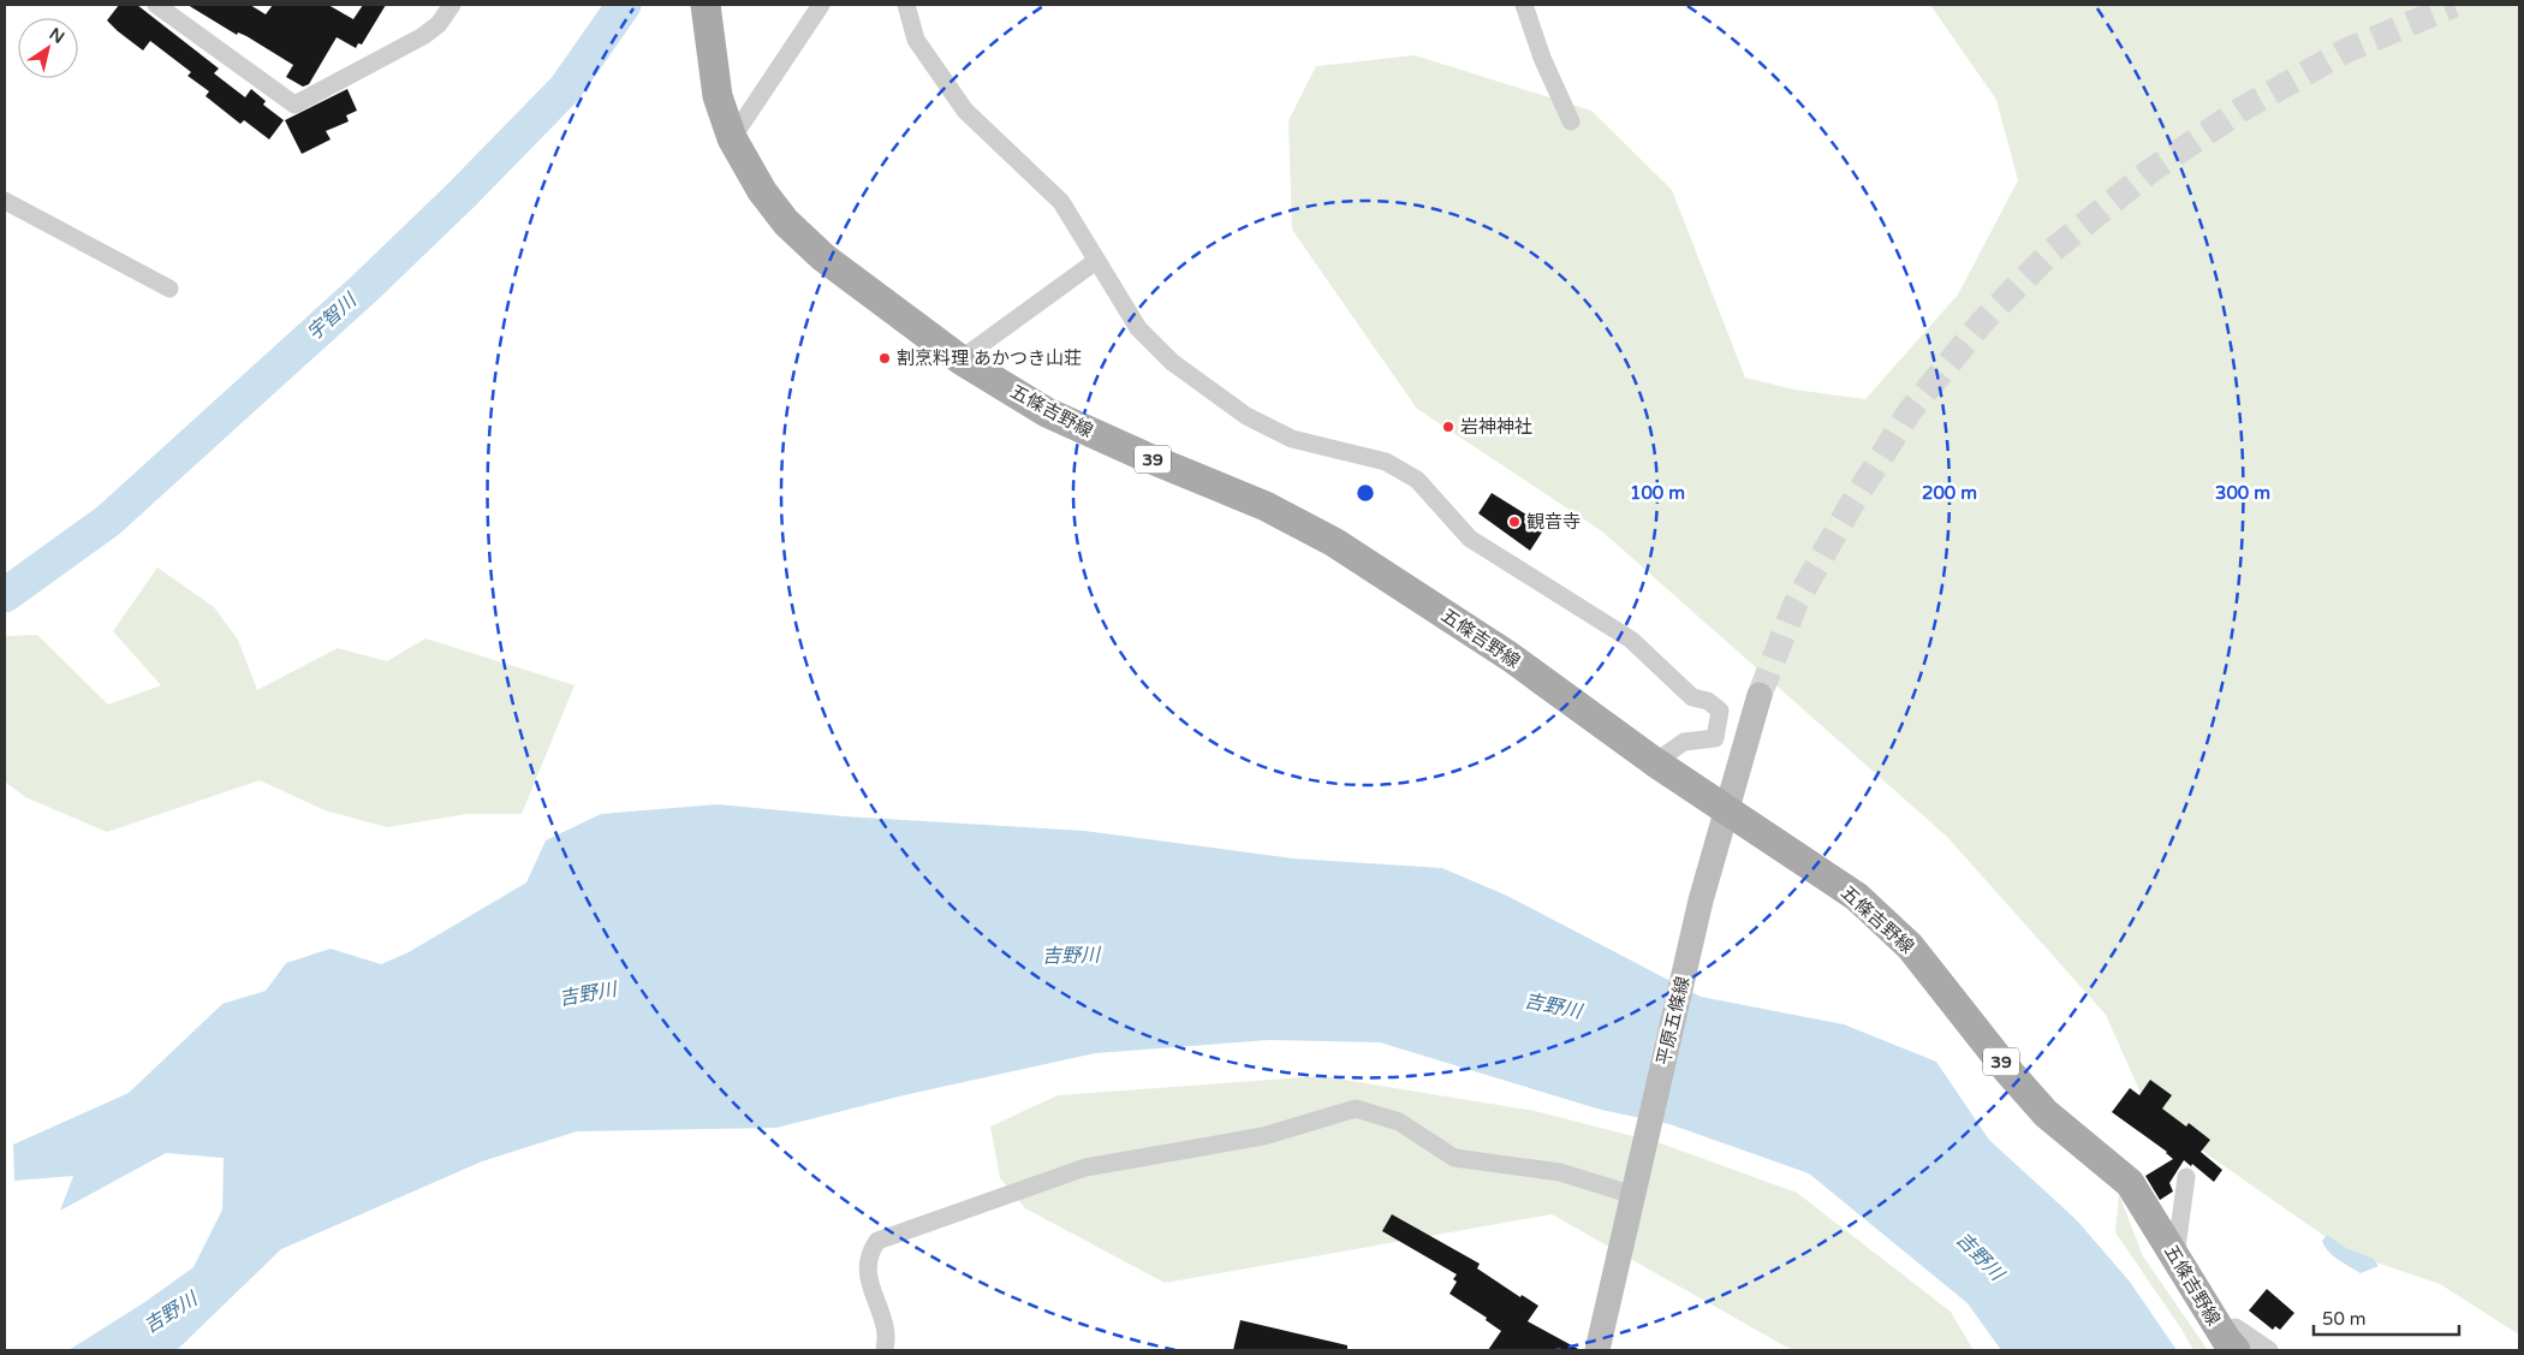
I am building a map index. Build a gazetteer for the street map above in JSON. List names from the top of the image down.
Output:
{
  "streets": {
    "main road": ["五條吉野線", "39", "平原五條線"]
  },
  "crossings": [
    ["五條吉野線", "平原五條線"]
  ],
  "water": ["宇智川", "吉野川"],
  "places": ["割烹料理 あかつき山荘", "岩神神社", "観音寺"],
  "scale_bar": "50 m",
  "north": "top right",
  "rings": ["100 m", "200 m", "300 m"]
}
